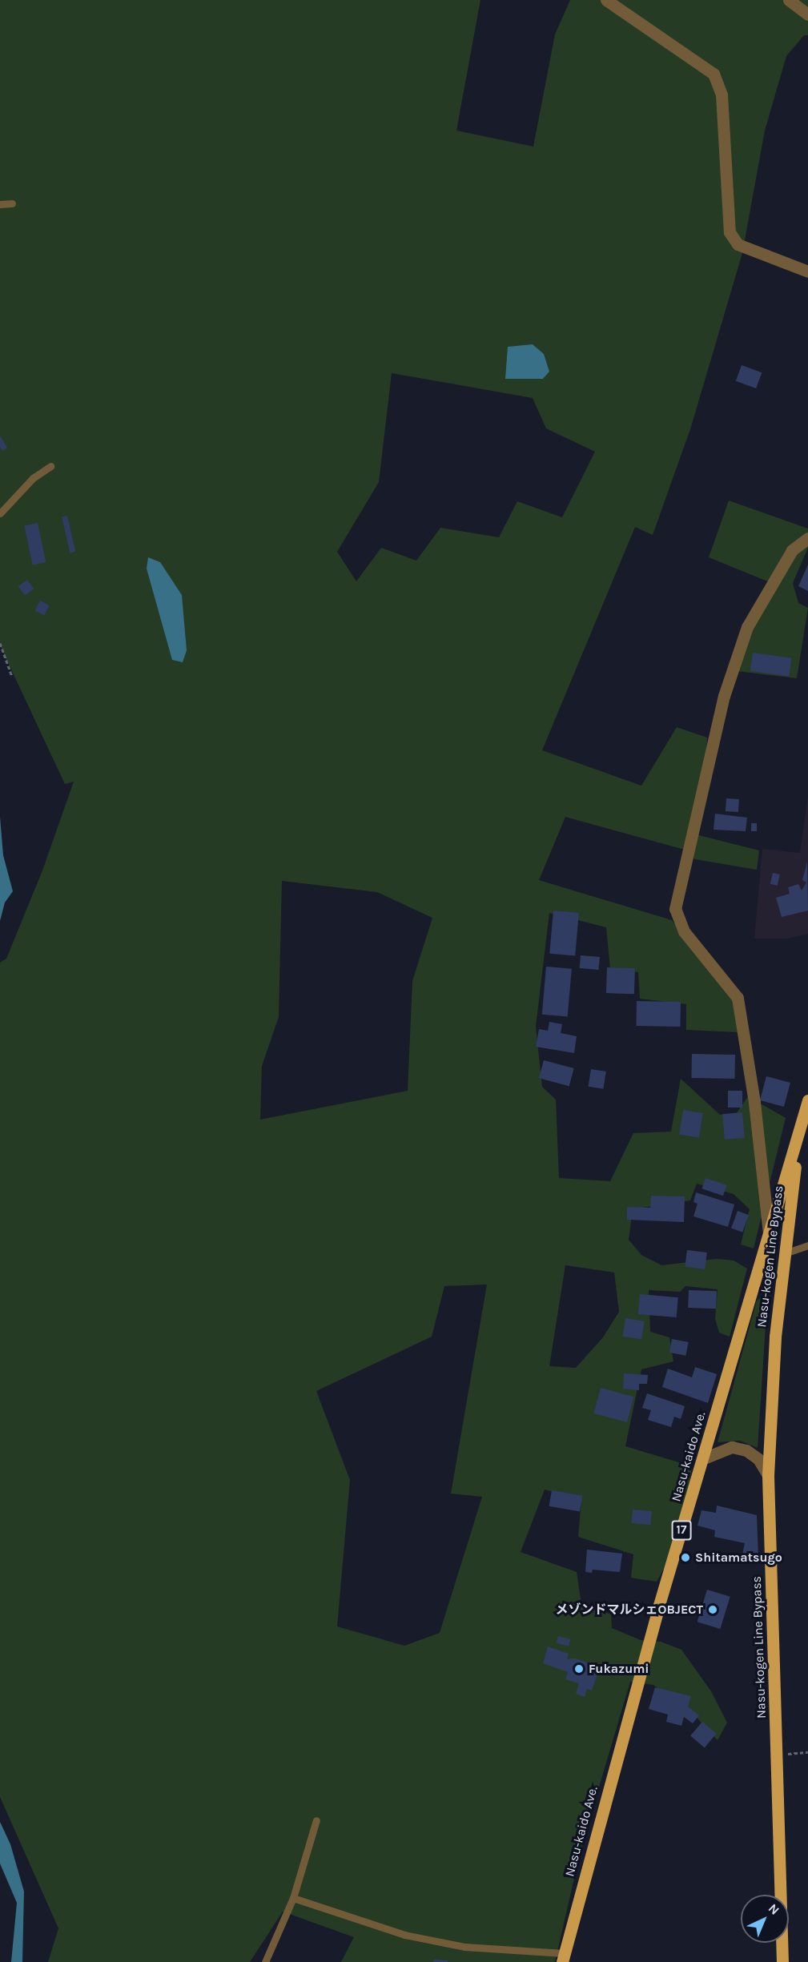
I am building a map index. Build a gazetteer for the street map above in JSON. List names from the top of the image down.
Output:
{
  "streets": {
    "main road": ["Nasu-kogen Line Bypass", "Nasu-kaido Ave.", "17"]
  },
  "crossings": [
    ["Nasu-kogen Line Bypass", "Nasu-kaido Ave."]
  ],
  "places": ["Shitamatsugo", "メゾンドマルシェOBJECT", "Fukazumi"],
  "north": "top right"
}
